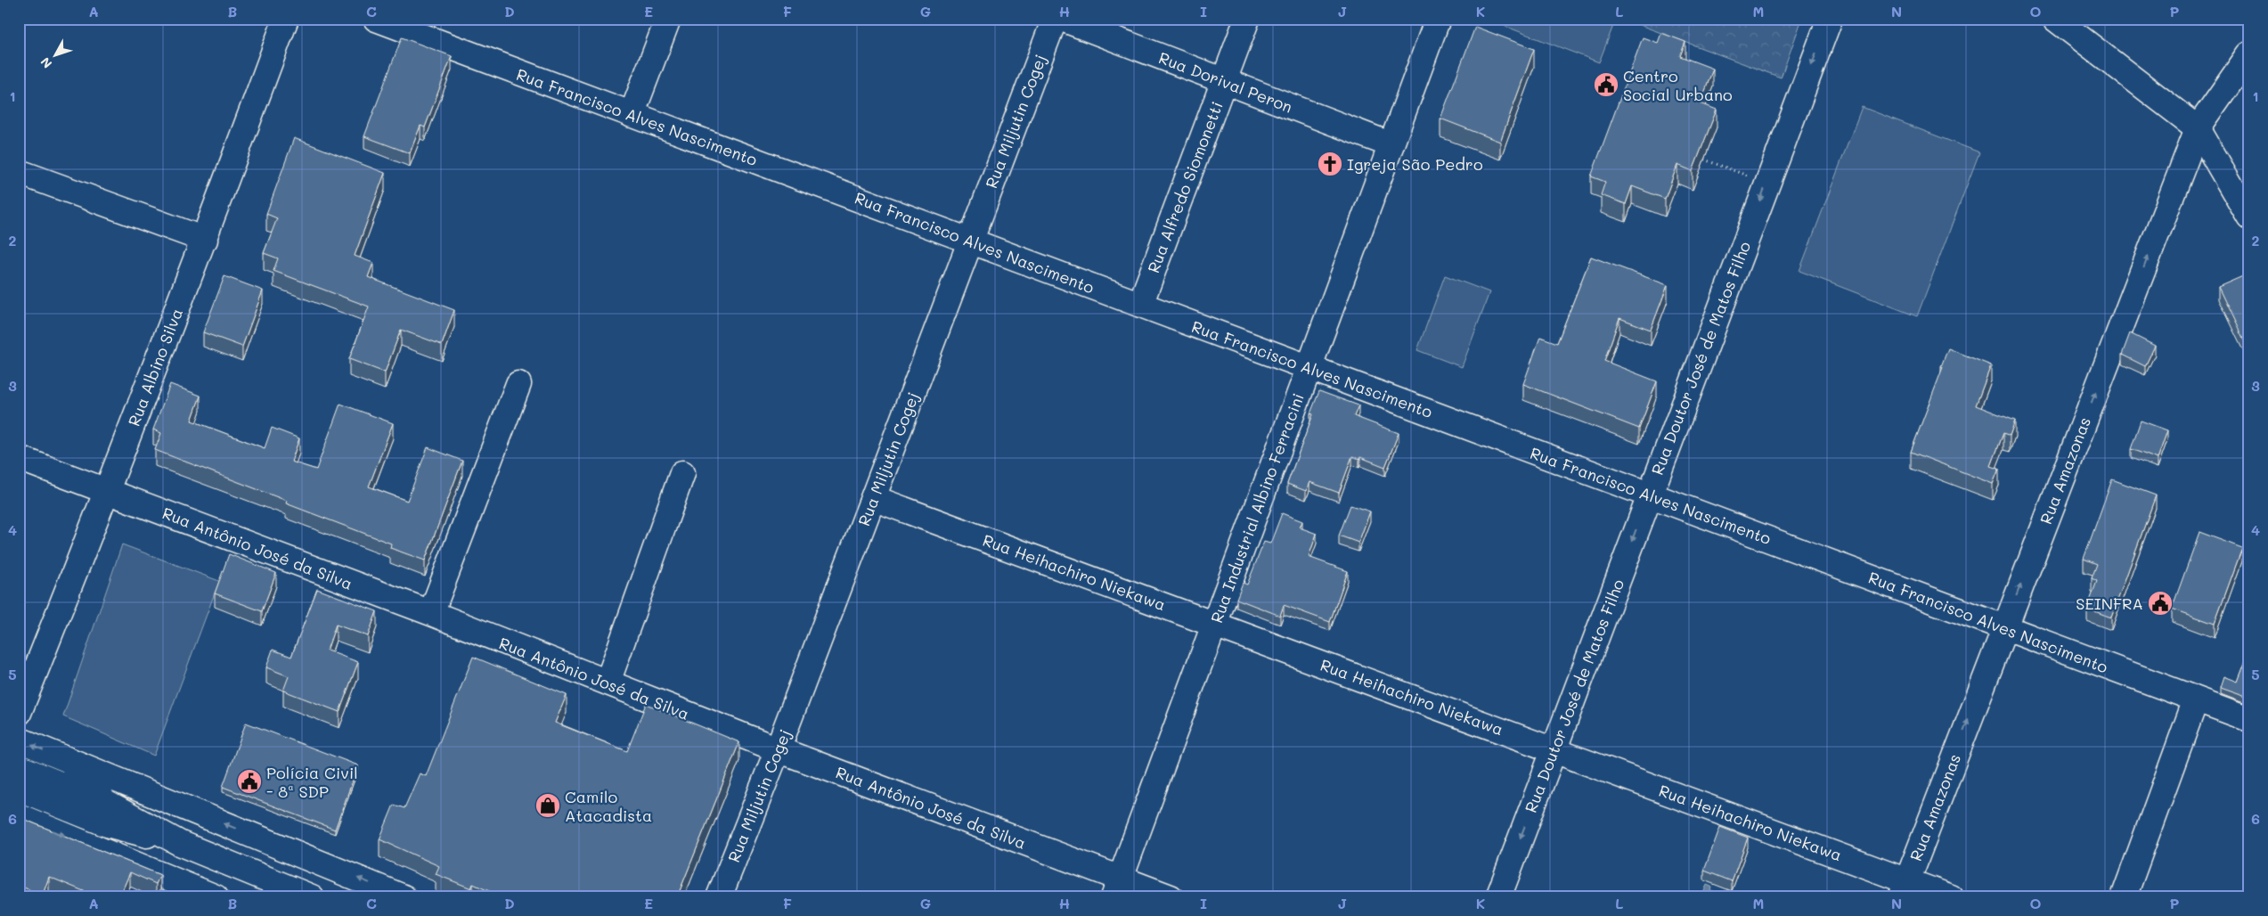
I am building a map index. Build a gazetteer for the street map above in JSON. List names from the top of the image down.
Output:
{
  "streets": {
    "street": [
      "Rua Dorival Peron",
      "Rua Francisco Alves Nascimento",
      "Rua Miljutin Cogej",
      "Rua Alfredo Siomonetti",
      "Rua Doutor José de Matos Filho",
      "Rua Albino Silva",
      "Rua Amazonas",
      "Rua Industrial Albino Ferracini",
      "Rua Antônio José da Silva",
      "Rua Heihachiro Niekawa"
    ]
  },
  "crossings": [
    ["Rua Dorival Peron", "Rua Alfredo Siomonetti"],
    ["Rua Dorival Peron", "Rua Industrial Albino Ferracini"],
    ["Rua Francisco Alves Nascimento", "Rua Miljutin Cogej"],
    ["Rua Francisco Alves Nascimento", "Rua Alfredo Siomonetti"],
    ["Rua Francisco Alves Nascimento", "Rua Doutor José de Matos Filho"],
    ["Rua Francisco Alves Nascimento", "Rua Amazonas"],
    ["Rua Francisco Alves Nascimento", "Rua Industrial Albino Ferracini"],
    ["Rua Miljutin Cogej", "Rua Antônio José da Silva"],
    ["Rua Miljutin Cogej", "Rua Heihachiro Niekawa"],
    ["Rua Doutor José de Matos Filho", "Rua Heihachiro Niekawa"],
    ["Rua Albino Silva", "Rua Antônio José da Silva"],
    ["Rua Amazonas", "Rua Heihachiro Niekawa"],
    ["Rua Industrial Albino Ferracini", "Rua Antônio José da Silva"],
    ["Rua Industrial Albino Ferracini", "Rua Heihachiro Niekawa"]
  ],
  "one_way": ["Rua Doutor José de Matos Filho", "Rua Amazonas"],
  "places": {
    "public building": ["Centro Social Urbano", "SEINFRA", "Polícia Civil - 8ª SDP"],
    "church": ["Igreja São Pedro"],
    "shop": ["Camilo Atacadista"]
  },
  "north": "bottom left",
  "grid": {
    "columns": [
      "A",
      "B",
      "C",
      "D",
      "E",
      "F",
      "G",
      "H",
      "I",
      "J",
      "K",
      "L",
      "M",
      "N",
      "O",
      "P"
    ],
    "rows": [
      "1",
      "2",
      "3",
      "4",
      "5",
      "6"
    ]
  }
}
